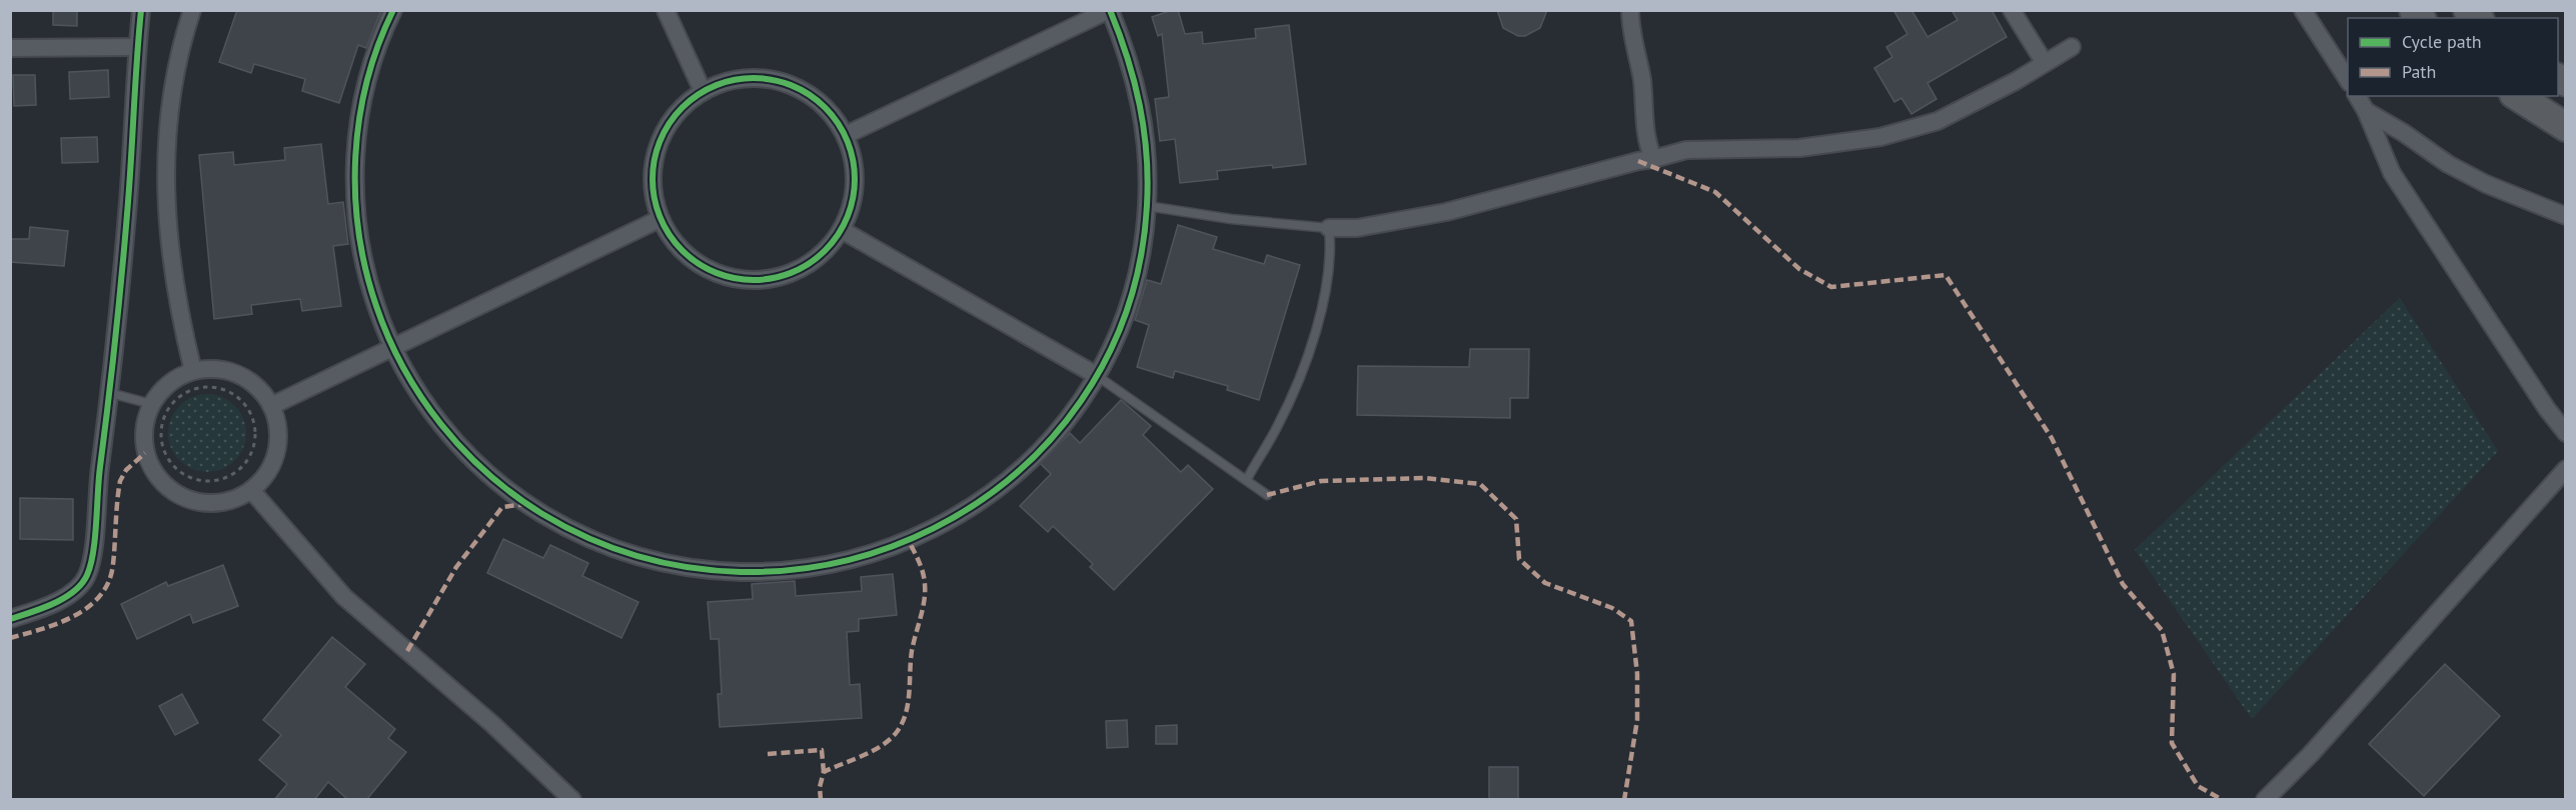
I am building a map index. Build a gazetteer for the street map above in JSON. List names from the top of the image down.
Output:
{
  "legend": ["Cycle path", "Path"]
}
